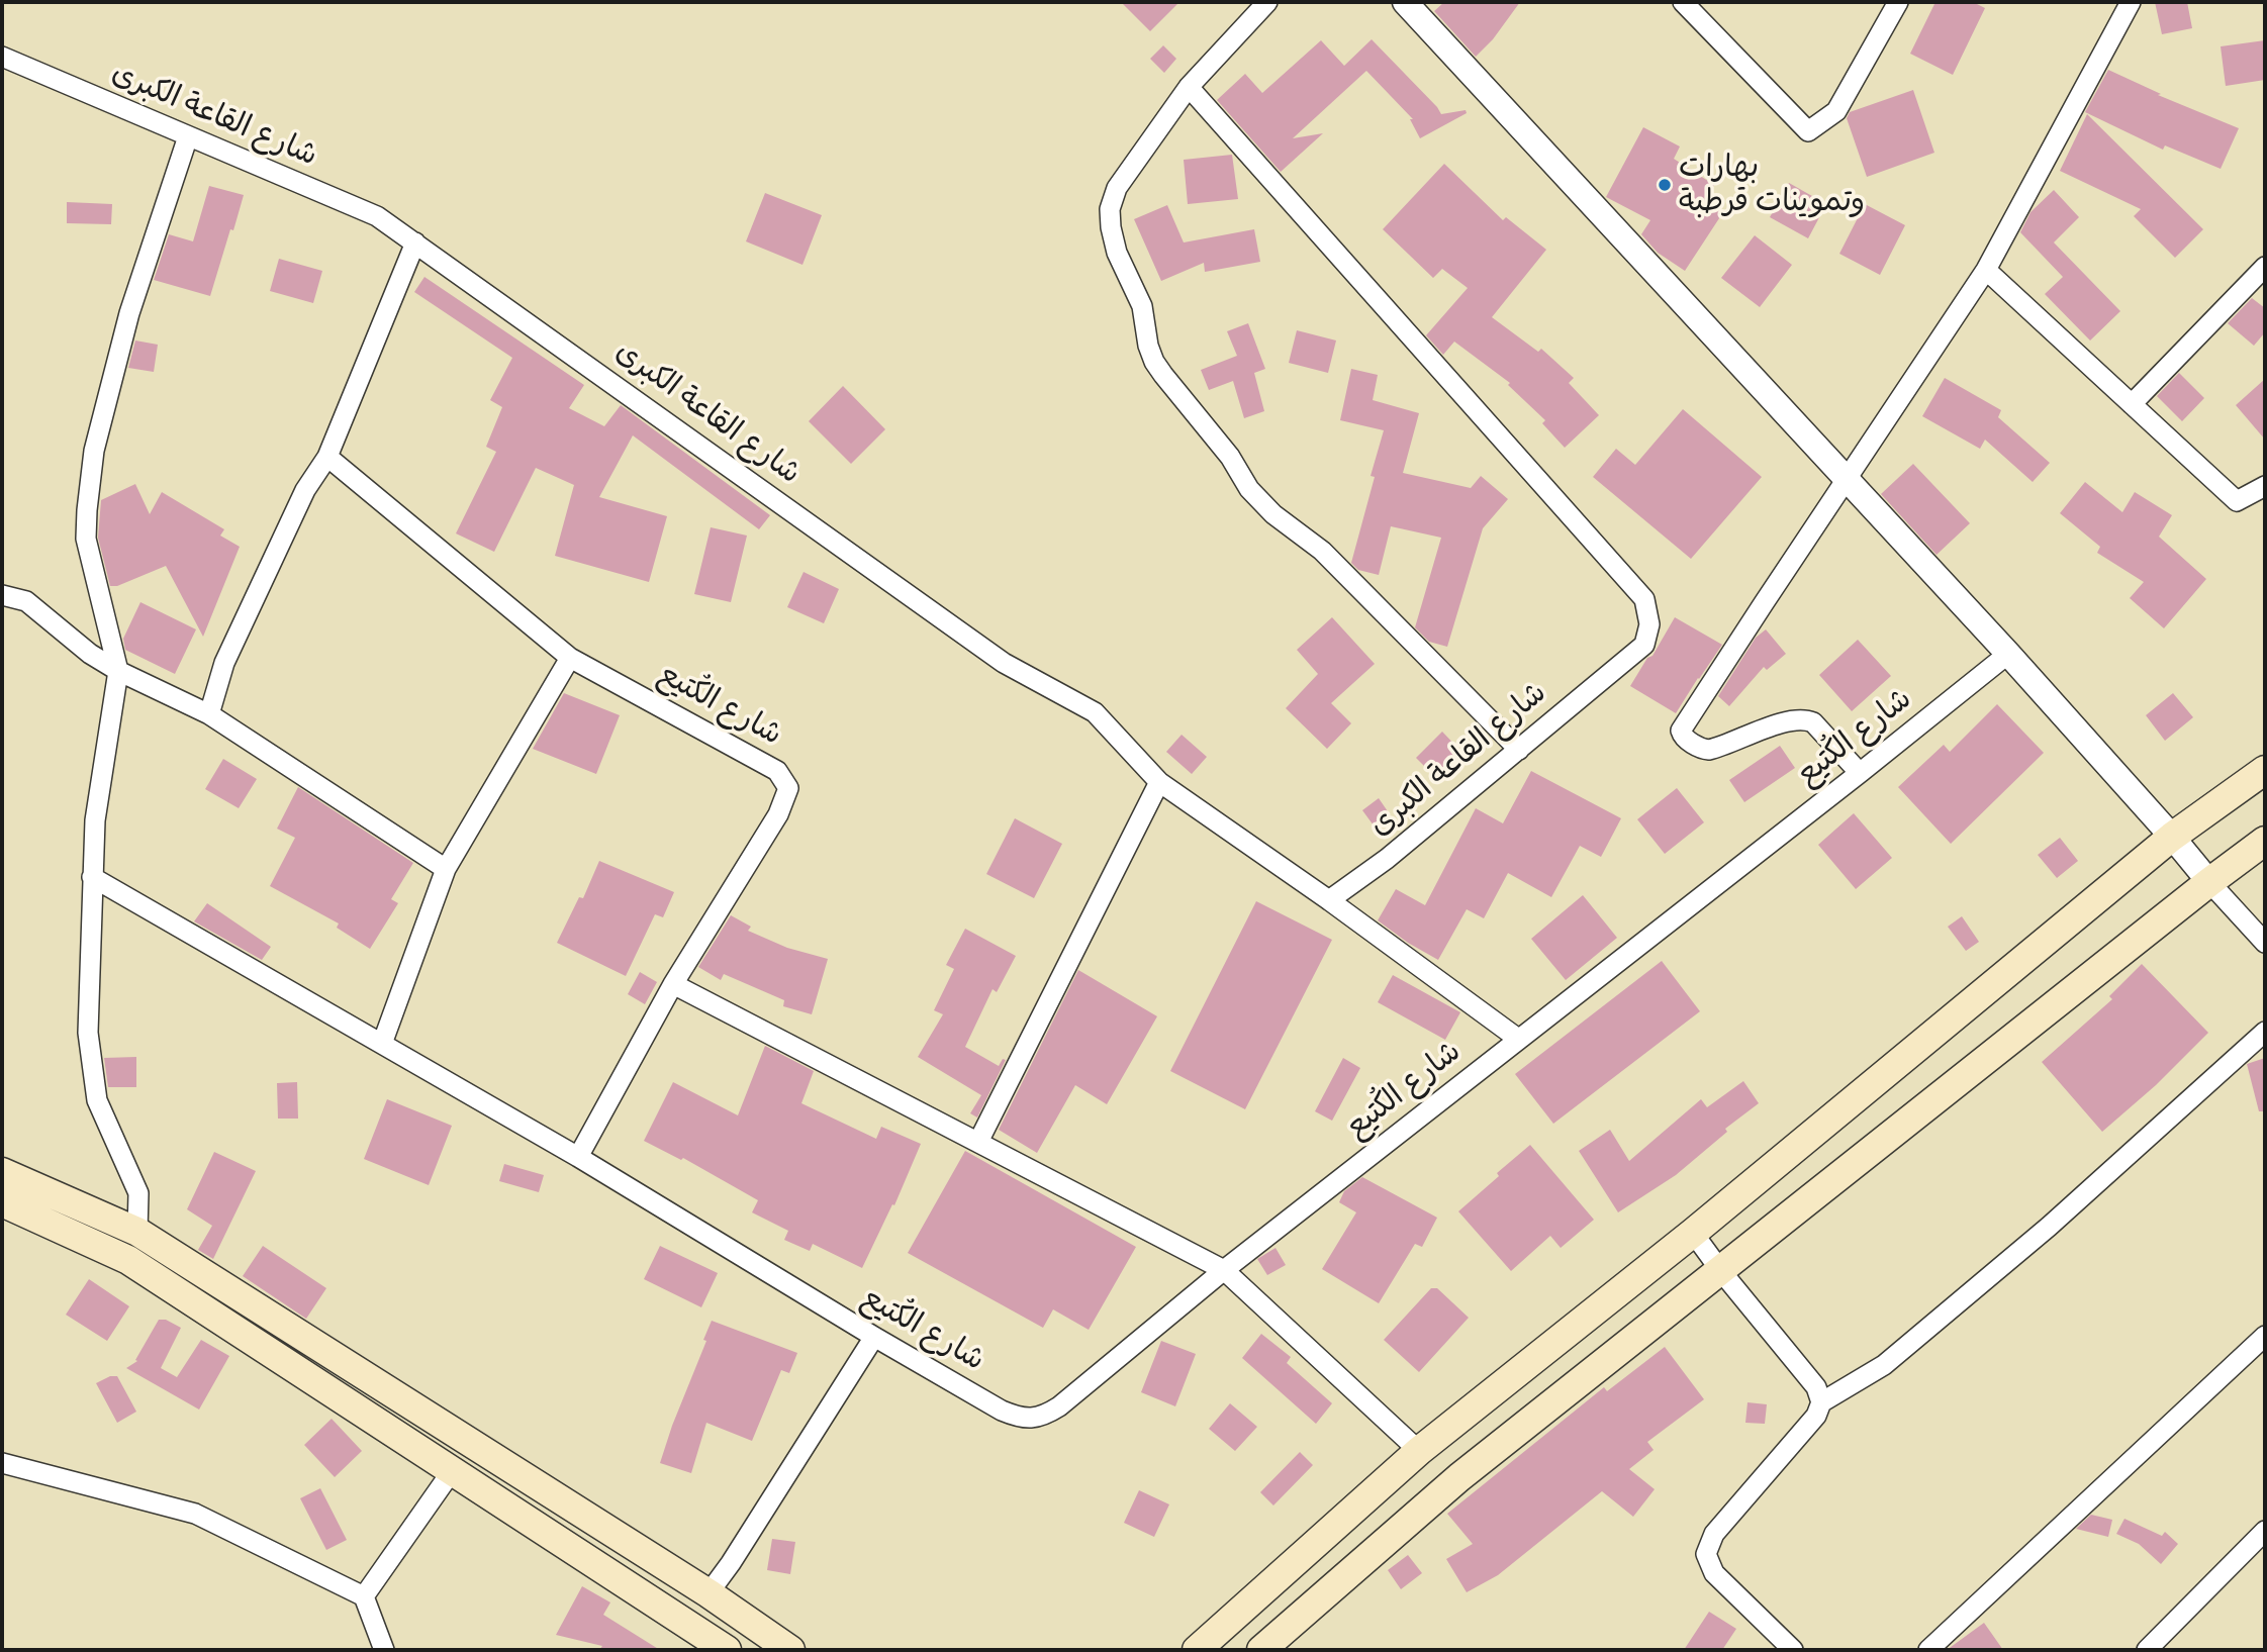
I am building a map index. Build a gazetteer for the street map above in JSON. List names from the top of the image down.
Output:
{
  "streets": {
    "street": ["شارع القاعة الكبرى", "شارع الكُتيع"]
  },
  "crossings": [
    ["شارع القاعة الكبرى", "شارع الكُتيع"]
  ],
  "places": ["بهارات وتموينات قرطبة"]
}
